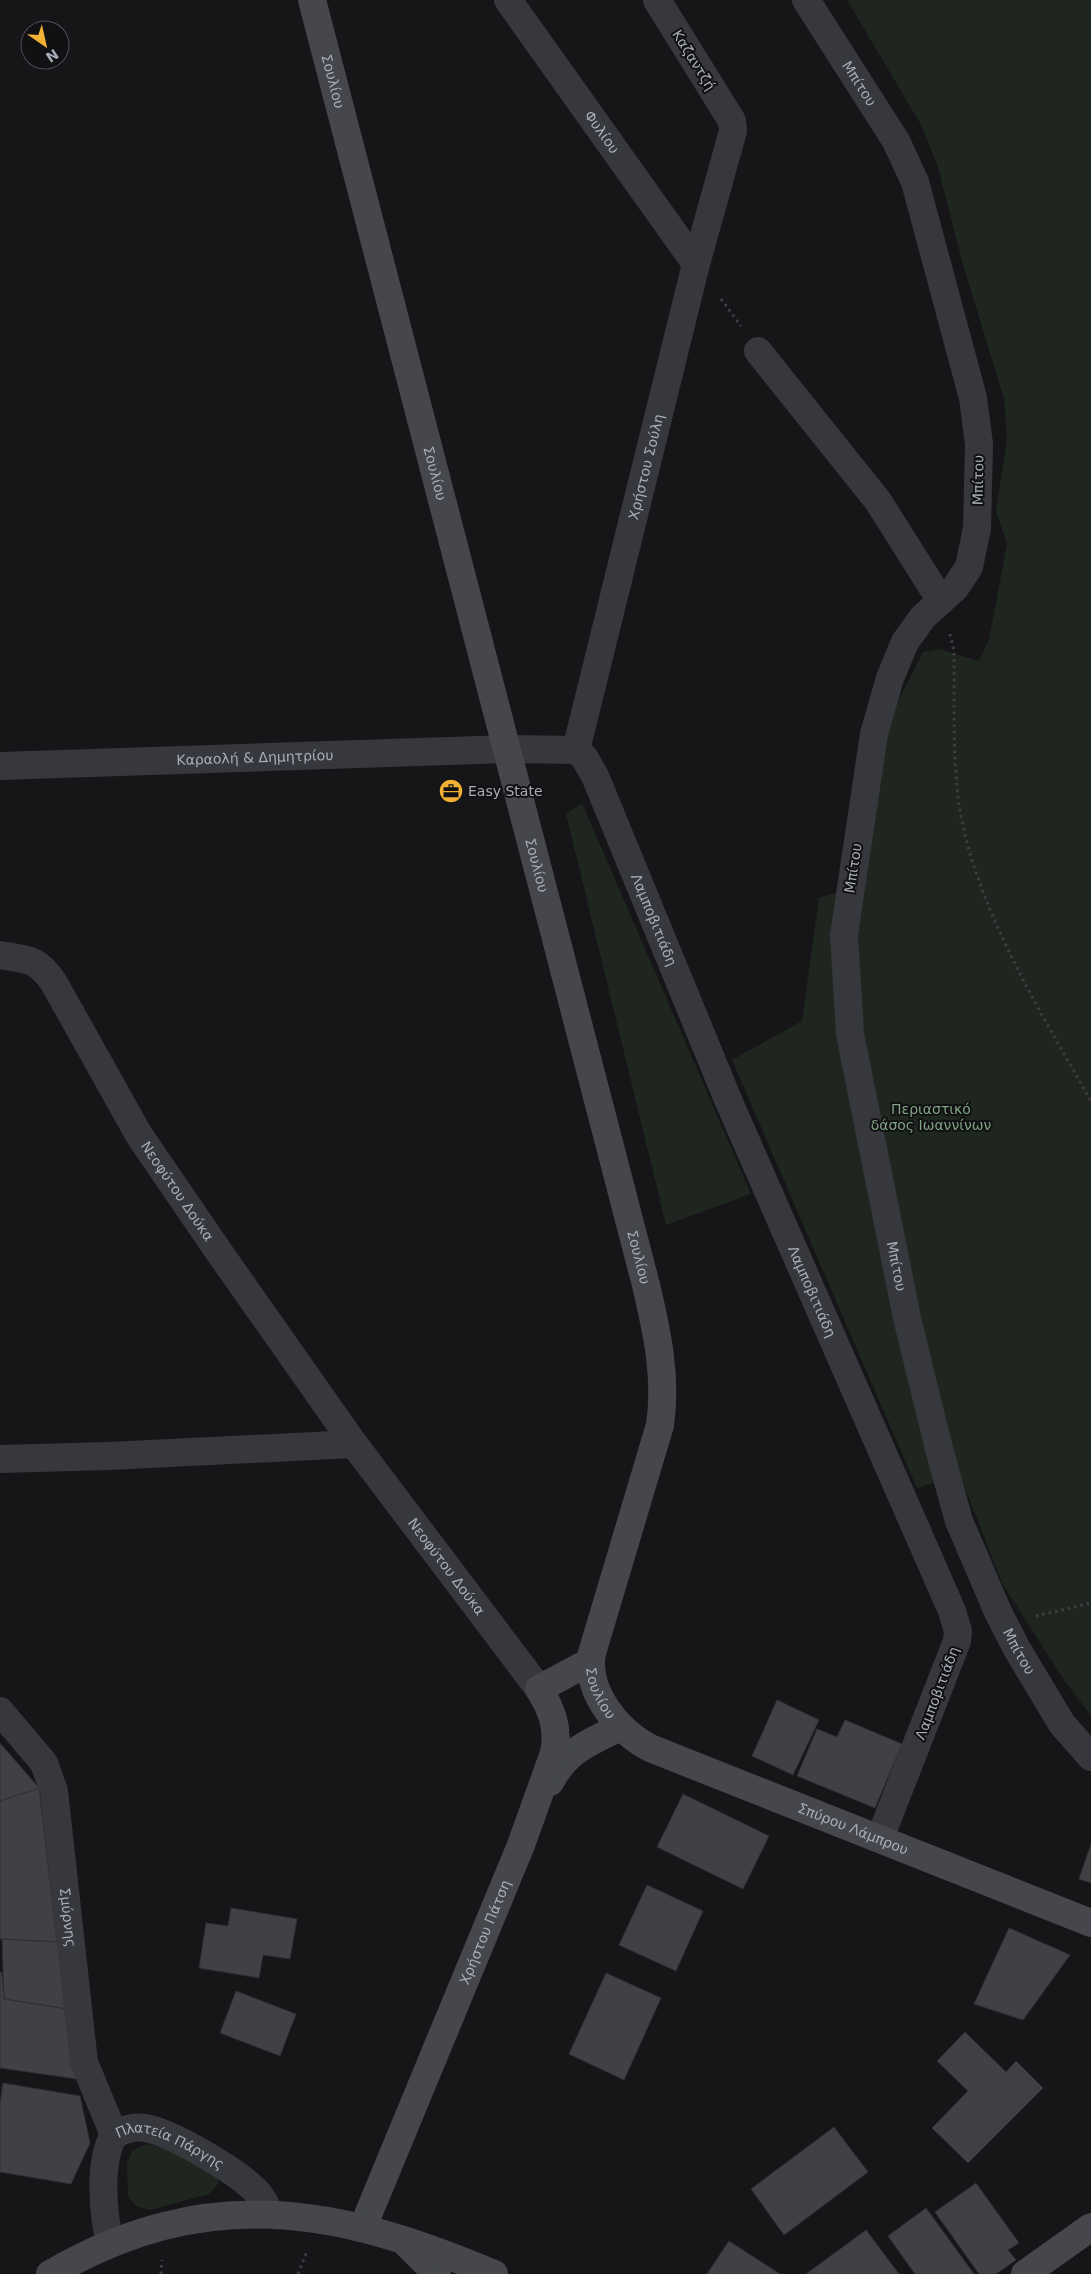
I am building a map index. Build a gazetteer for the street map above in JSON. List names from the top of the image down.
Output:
{
  "streets": {
    "main road": ["Σουλίου", "Σπύρου Λάμπρου", "Χρήστου Πάτση"],
    "street": [
      "Καζαντζή",
      "Μπίτου",
      "Φυλίου",
      "Χρήστου Σούλη",
      "Καραολή & Δημητρίου",
      "Λαμποβιτιάδη",
      "Νεοφύτου Δούκα",
      "Σμύρνης",
      "Πλατεία Πάργης"
    ]
  },
  "crossings": [
    ["Καζαντζή", "Χρήστου Σούλη"],
    ["Σουλίου", "Καραολή & Δημητρίου"],
    ["Σουλίου", "Σπύρου Λάμπρου"],
    ["Φυλίου", "Χρήστου Σούλη"],
    ["Χρήστου Σούλη", "Λαμποβιτιάδη"],
    ["Λαμποβιτιάδη", "Σπύρου Λάμπρου"],
    ["Νεοφύτου Δούκα", "Χρήστου Πάτση"],
    ["Σμύρνης", "Πλατεία Πάργης"]
  ],
  "parks": ["Περιαστικό δάσος Ιωαννίνων"],
  "places": {
    "office": ["Easy State"]
  },
  "north": "bottom right"
}
